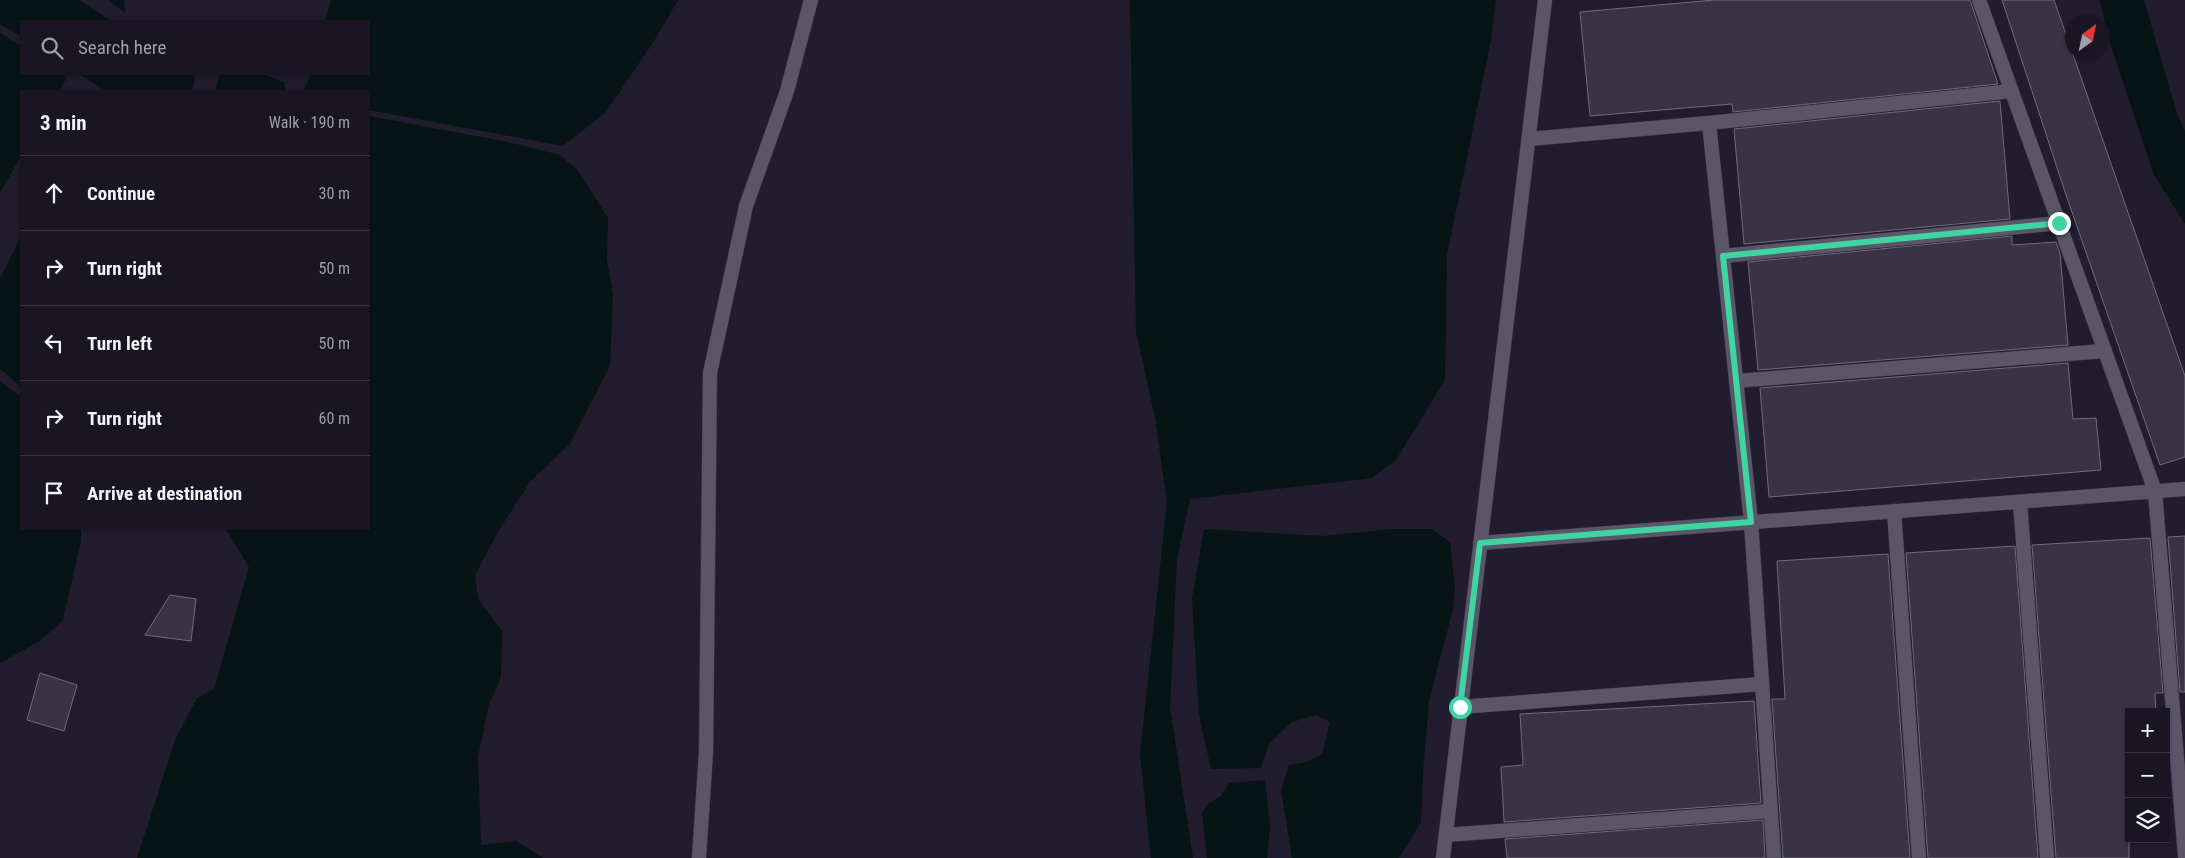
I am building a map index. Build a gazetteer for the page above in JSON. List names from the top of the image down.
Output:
{
  "north": "top right",
  "page": {
    "search": "Search here",
    "heading": ["3 min", "Walk · 190 m"],
    "list": [
      ["Continue", "30 m"],
      ["Turn right", "50 m"],
      ["Turn left", "50 m"],
      ["Turn right", "60 m"],
      "Arrive at destination"
    ],
    "map_buttons": ["+", "−"]
  }
}
